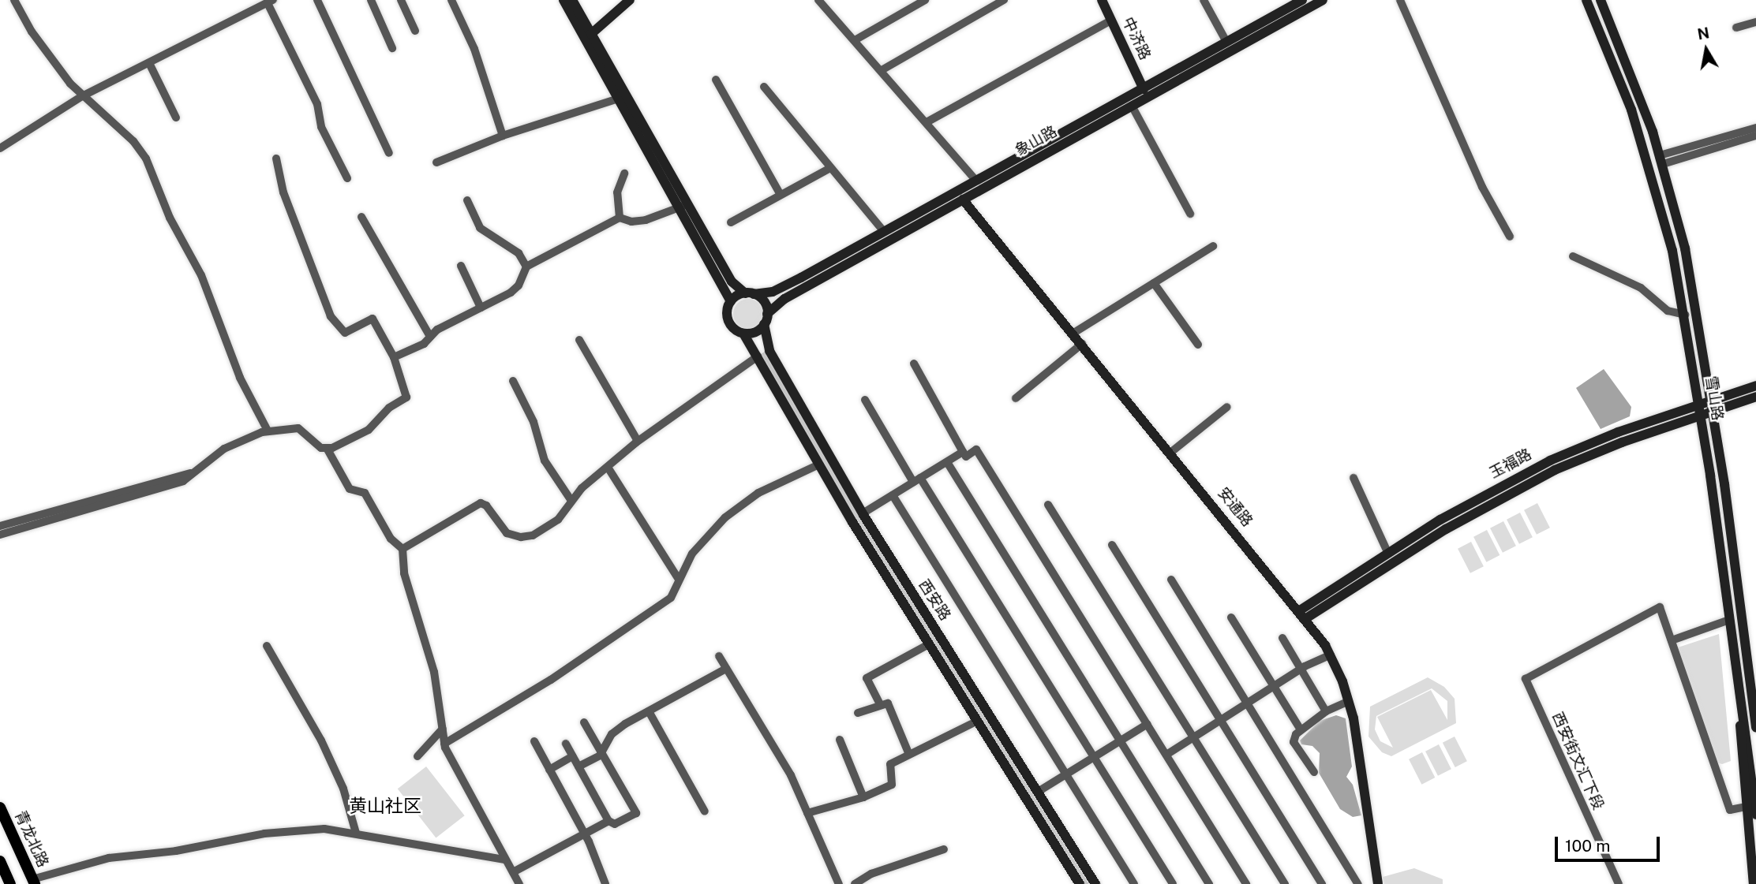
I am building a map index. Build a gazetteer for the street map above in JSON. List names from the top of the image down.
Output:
{
  "streets": {
    "main road": ["青龙北路"],
    "street": [
      "中济路",
      "象山路",
      "雪山路",
      "玉福路",
      "安通路",
      "西安路",
      "西安街文汇下段"
    ]
  },
  "crossings": [
    ["中济路", "象山路"],
    ["象山路", "安通路"],
    ["象山路", "西安路"],
    ["雪山路", "玉福路"],
    ["玉福路", "安通路"]
  ],
  "districts": ["黄山社区"],
  "scale_bar": "100 m",
  "north": "top"
}
